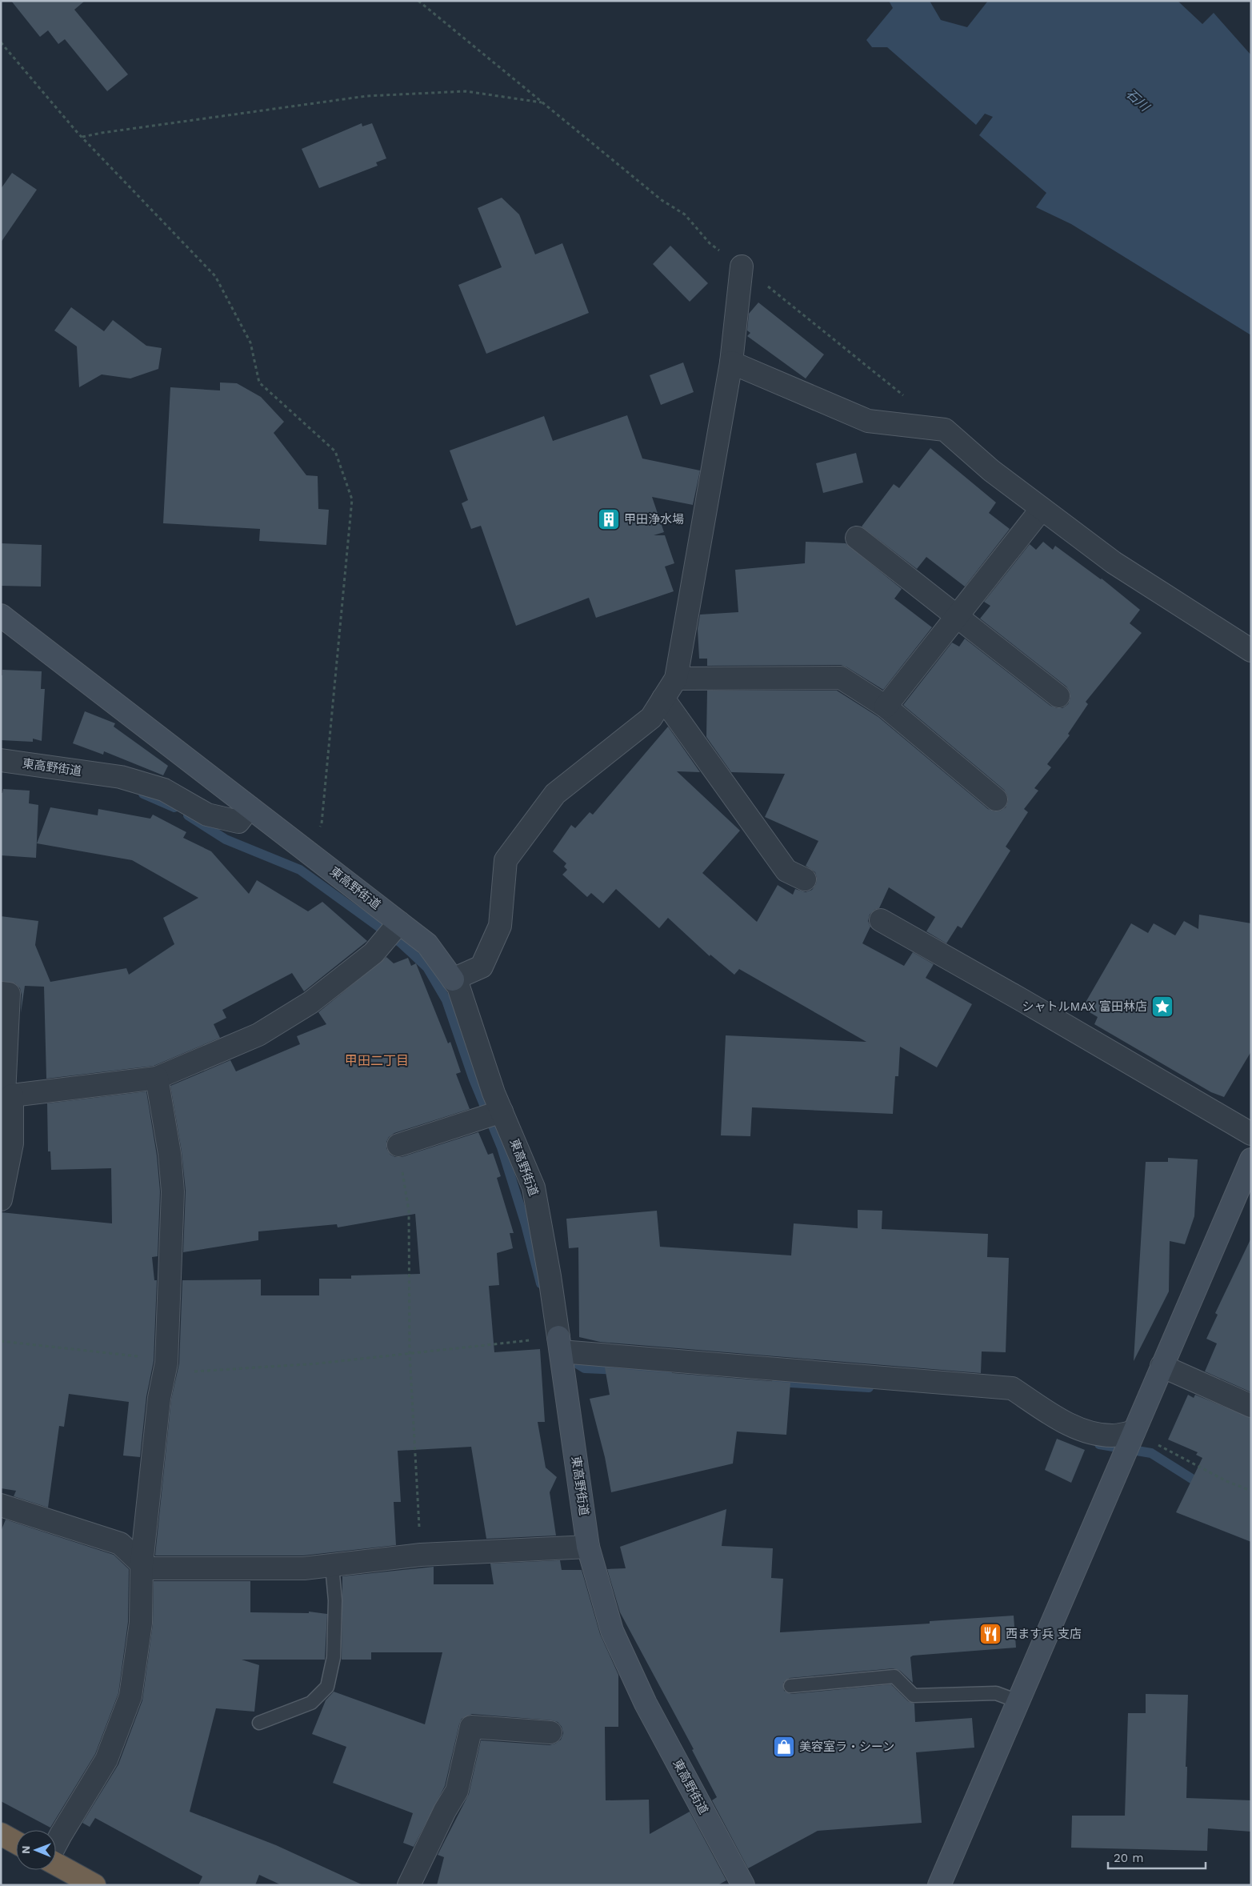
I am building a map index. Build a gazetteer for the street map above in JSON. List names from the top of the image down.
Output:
{
  "streets": {
    "street": ["東高野街道"]
  },
  "districts": ["甲田二丁目"],
  "water": ["石川"],
  "places": {
    "building": ["甲田浄水場"],
    "place": ["シャトルMAX 富田林店"],
    "restaurant": ["西ます兵 支店"],
    "shop": ["美容室ラ・シーン"]
  },
  "scale_bar": "20 m",
  "north": "left"
}
